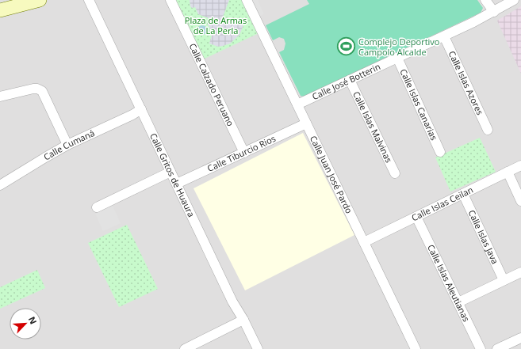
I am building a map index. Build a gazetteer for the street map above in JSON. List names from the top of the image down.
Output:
{
  "streets": {
    "street": [
      "Calle José Botterin",
      "Calle Islas Azores",
      "Calle Calzado Peruano",
      "Calle Islas Canarias",
      "Calle Islas Malvinas",
      "Calle Cumaná",
      "Calle Tiburcio Rios",
      "Calle Gritos de Huaura",
      "Calle Juan José Pardo",
      "Calle Islas Ceilan",
      "Calle Islas Java",
      "Calle Islas Aleutianas"
    ]
  },
  "crossings": [
    ["Calle José Botterin", "Calle Islas Azores"],
    ["Calle José Botterin", "Calle Islas Canarias"],
    ["Calle José Botterin", "Calle Islas Malvinas"],
    ["Calle José Botterin", "Calle Juan José Pardo"],
    ["Calle Calzado Peruano", "Calle Tiburcio Rios"],
    ["Calle Cumaná", "Calle Gritos de Huaura"],
    ["Calle Tiburcio Rios", "Calle Gritos de Huaura"],
    ["Calle Tiburcio Rios", "Calle Juan José Pardo"],
    ["Calle Juan José Pardo", "Calle Islas Ceilan"],
    ["Calle Islas Ceilan", "Calle Islas Java"],
    ["Calle Islas Ceilan", "Calle Islas Aleutianas"]
  ],
  "parks": ["Plaza de Armas de La Perla"],
  "places": {
    "sports": ["Complejo Deportivo Campolo Alcalde"]
  },
  "north": "top right"
}
